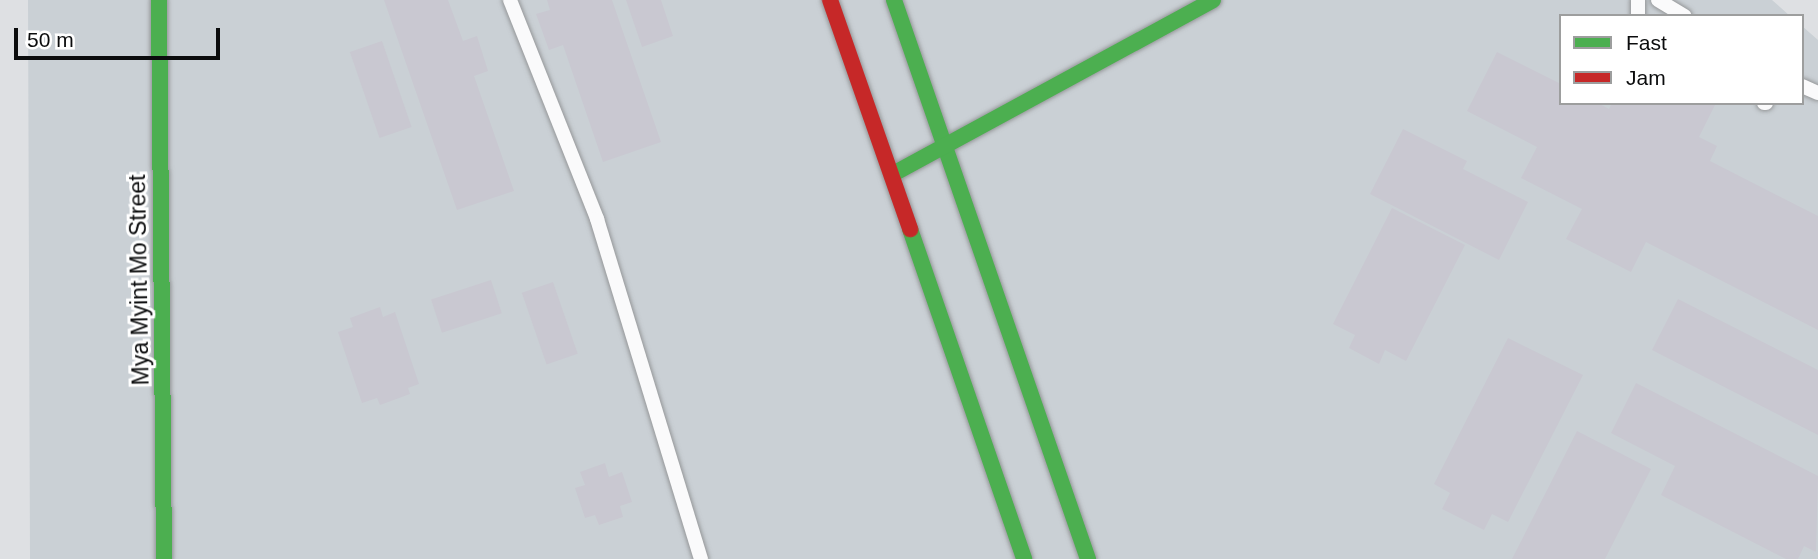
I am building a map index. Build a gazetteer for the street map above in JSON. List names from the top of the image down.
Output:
{
  "streets": {
    "main road": ["Mya Myint Mo Street"]
  },
  "legend": ["Fast", "Jam"],
  "scale_bar": "50 m"
}
